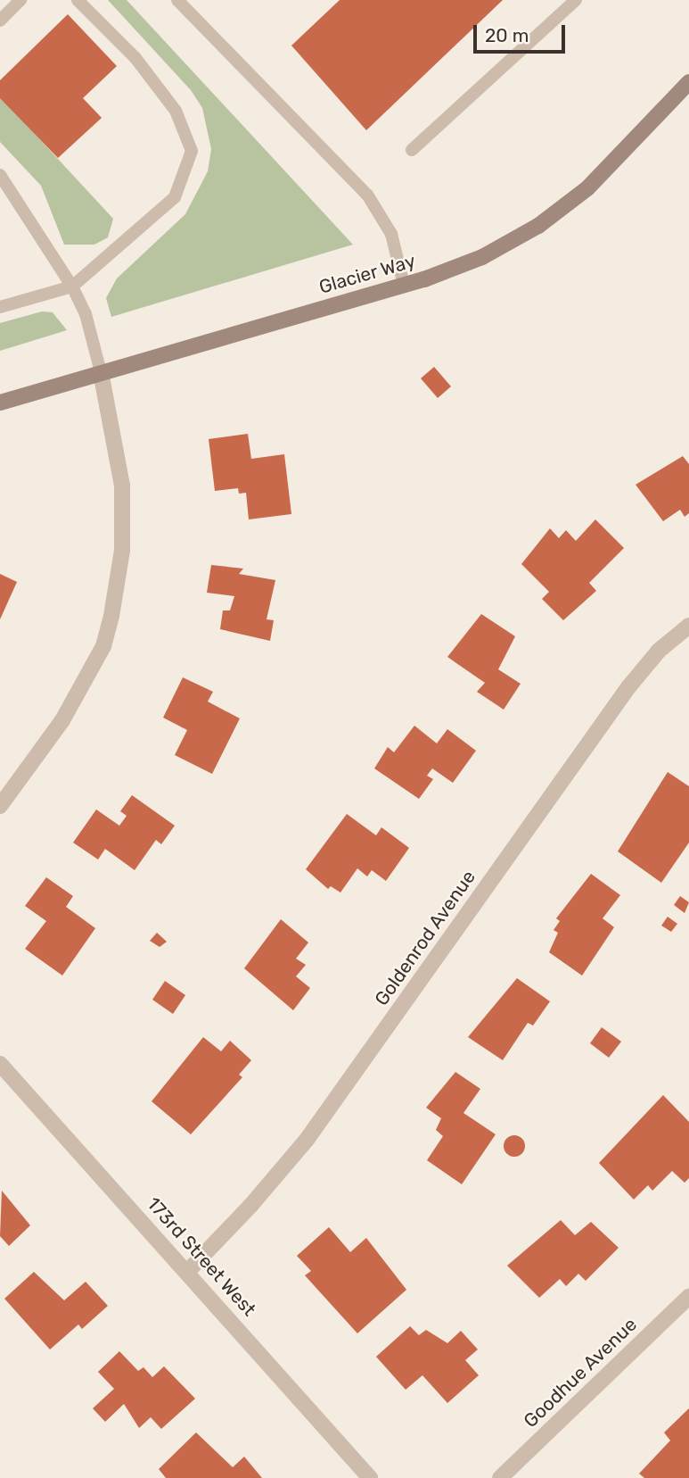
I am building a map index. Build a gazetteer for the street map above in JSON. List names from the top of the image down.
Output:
{
  "streets": {
    "street": [
      "Glacier Way",
      "Goldenrod Avenue",
      "173rd Street West",
      "Goodhue Avenue"
    ]
  },
  "crossings": [
    ["Goldenrod Avenue", "173rd Street West"]
  ],
  "scale_bar": "20 m"
}
